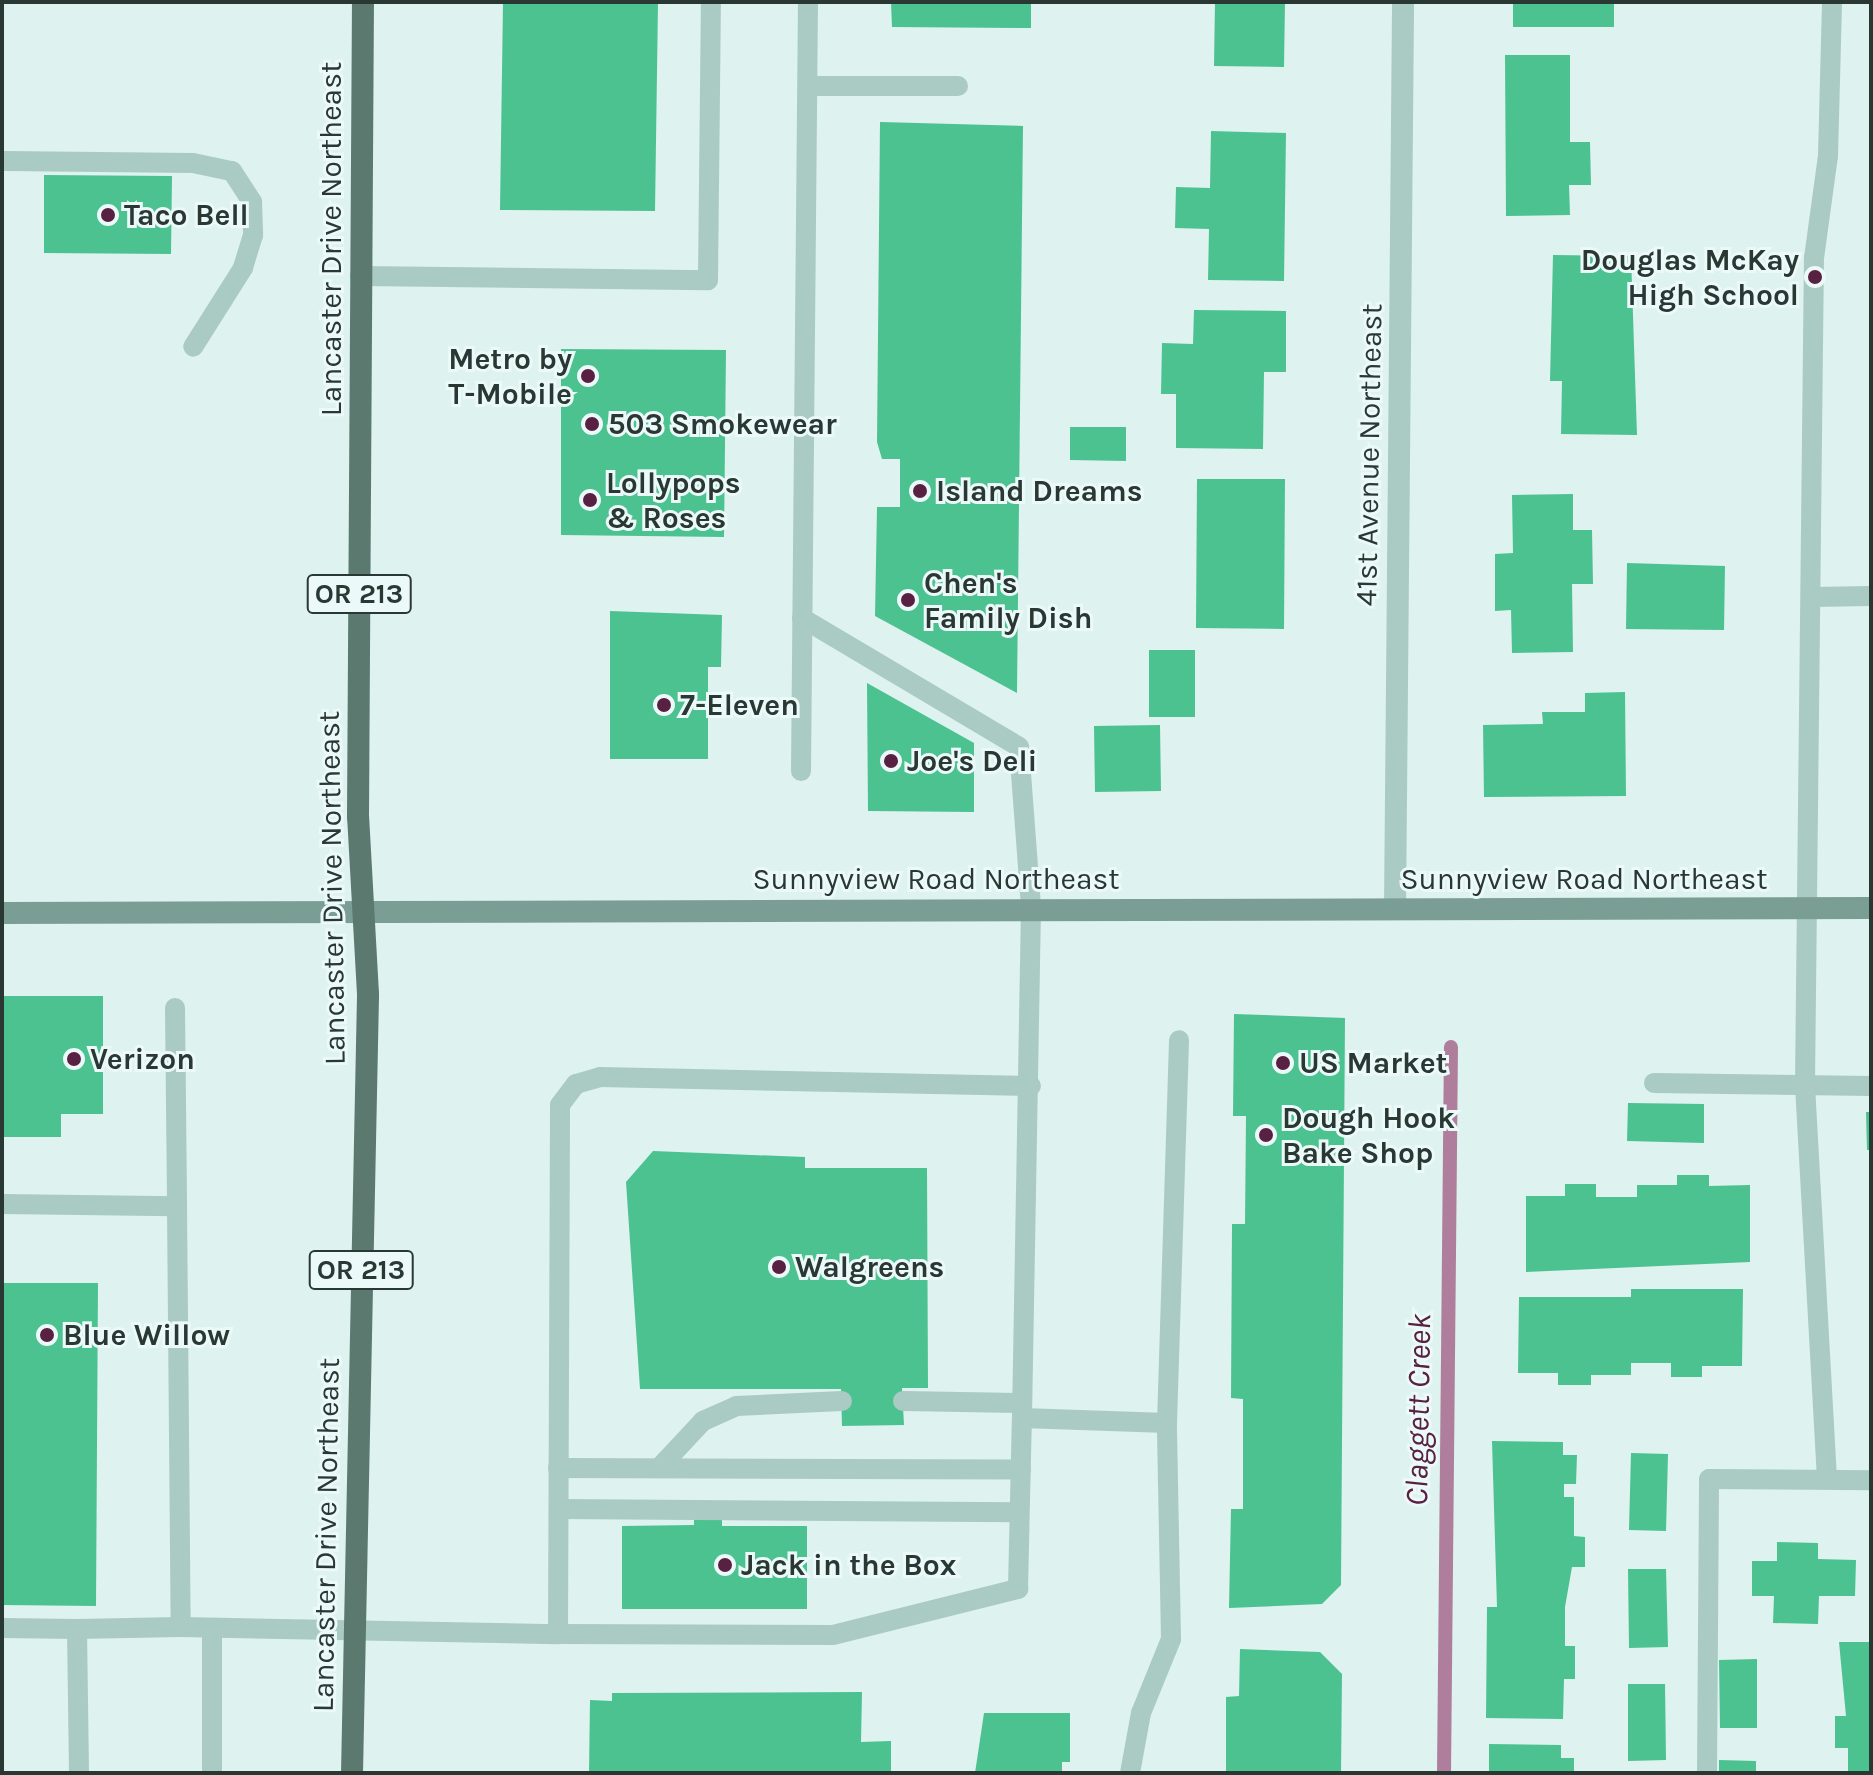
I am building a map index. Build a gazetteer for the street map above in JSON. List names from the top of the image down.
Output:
{
  "streets": {
    "main road": ["Lancaster Drive Northeast", "OR 213", "Sunnyview Road Northeast"],
    "street": ["41st Avenue Northeast"]
  },
  "crossings": [
    ["Lancaster Drive Northeast", "Sunnyview Road Northeast"],
    ["41st Avenue Northeast", "Sunnyview Road Northeast"]
  ],
  "water": ["Claggett Creek"],
  "places": [
    "Taco Bell",
    "Douglas McKay High School",
    "Metro by T-Mobile",
    "503 Smokewear",
    "Island Dreams",
    "Lollypops & Roses",
    "Chen's Family Dish",
    "7-Eleven",
    "Joe's Deli",
    "Verizon",
    "US Market",
    "Dough Hook Bake Shop",
    "Walgreens",
    "Blue Willow",
    "Jack in the Box"
  ]
}
